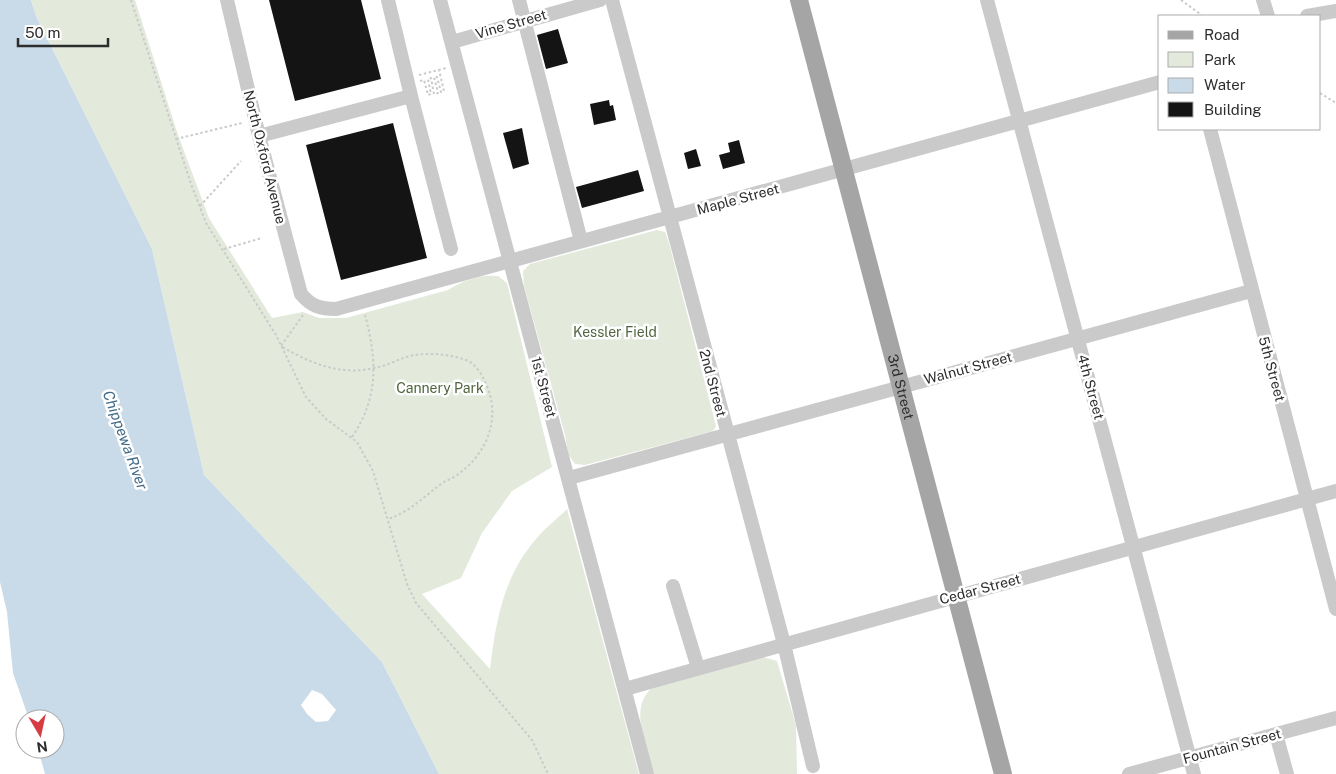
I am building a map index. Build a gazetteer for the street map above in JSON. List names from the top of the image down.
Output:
{
  "streets": {
    "main road": ["3rd Street"],
    "street": [
      "Vine Street",
      "North Oxford Avenue",
      "Maple Street",
      "Walnut Street",
      "5th Street",
      "2nd Street",
      "1st Street",
      "4th Street",
      "Cedar Street",
      "Fountain Street"
    ]
  },
  "crossings": [
    ["Vine Street", "1st Street"],
    ["North Oxford Avenue", "Maple Street"],
    ["Maple Street", "2nd Street"],
    ["Maple Street", "1st Street"],
    ["Maple Street", "3rd Street"],
    ["Maple Street", "4th Street"],
    ["Walnut Street", "5th Street"],
    ["Walnut Street", "2nd Street"],
    ["Walnut Street", "1st Street"],
    ["Walnut Street", "3rd Street"],
    ["Walnut Street", "4th Street"],
    ["5th Street", "Cedar Street"],
    ["2nd Street", "Cedar Street"],
    ["1st Street", "Cedar Street"],
    ["3rd Street", "Cedar Street"],
    ["4th Street", "Cedar Street"],
    ["4th Street", "Fountain Street"]
  ],
  "water": ["Chippewa River"],
  "parks": ["Kessler Field", "Cannery Park"],
  "legend": [
    "Road",
    "Park",
    "Water",
    "Building"
  ],
  "scale_bar": "50 m",
  "north": "bottom"
}
